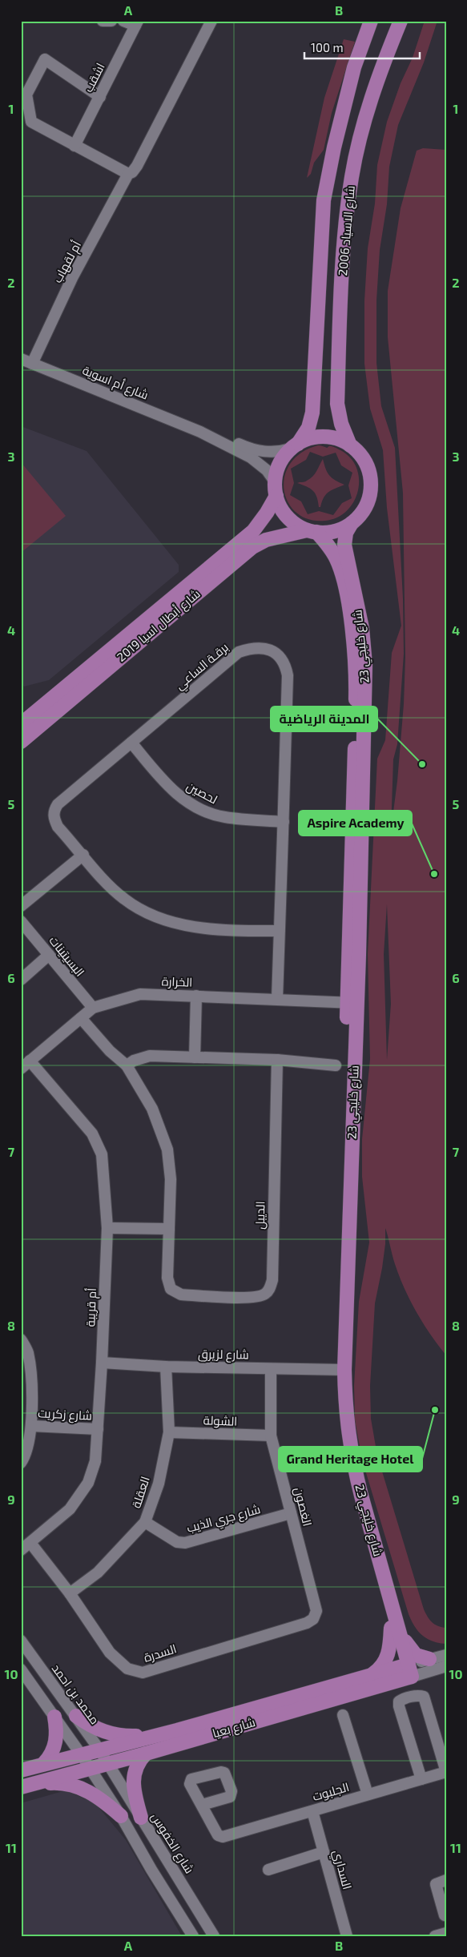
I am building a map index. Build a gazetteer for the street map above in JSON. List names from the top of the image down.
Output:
{
  "streets": {
    "main road": [
      "شارع الاسياد 2006",
      "شارع أبطال اسيا 2019",
      "شارع خليجي 23",
      "شارع بعيا"
    ],
    "street": [
      "اشقب",
      "أم لقهاب",
      "شارع أم اسوية",
      "برقـة الساعي",
      "لحصين",
      "البسيتينات",
      "الخرارة",
      "الديبل",
      "أم قريبة",
      "شارع لزيرق",
      "شارع زكريت",
      "الشولة",
      "العقلة",
      "الغصون",
      "شارع جري الذيب",
      "السدرة",
      "محمد بن احمد",
      "الجلبوت",
      "شارع الخفوس",
      "السداري"
    ]
  },
  "crossings": [
    ["شارع الاسياد 2006", "شارع أم اسوية"],
    ["شارع الاسياد 2006", "شارع أبطال اسيا 2019"],
    ["شارع الاسياد 2006", "شارع خليجي 23"],
    ["أم لقهاب", "شارع أم اسوية"],
    ["شارع أم اسوية", "شارع أبطال اسيا 2019"],
    ["شارع أم اسوية", "شارع خليجي 23"],
    ["شارع أبطال اسيا 2019", "شارع خليجي 23"],
    ["شارع خليجي 23", "الخرارة"],
    ["شارع خليجي 23", "شارع لزيرق"],
    ["شارع خليجي 23", "شارع بعيا"],
    ["برقـة الساعي", "لحصين"],
    ["برقـة الساعي", "الخرارة"],
    ["البسيتينات", "الخرارة"],
    ["الخرارة", "الديبل"],
    ["الخرارة", "أم قريبة"],
    ["أم قريبة", "شارع لزيرق"],
    ["أم قريبة", "شارع زكريت"],
    ["أم قريبة", "السدرة"],
    ["شارع لزيرق", "العقلة"],
    ["شارع لزيرق", "الغصون"],
    ["الشولة", "العقلة"],
    ["الشولة", "الغصون"],
    ["العقلة", "شارع جري الذيب"],
    ["العقلة", "السدرة"],
    ["الغصون", "شارع جري الذيب"],
    ["الغصون", "السدرة"],
    ["محمد بن احمد", "شارع بعيا"],
    ["محمد بن احمد", "شارع الخفوس"],
    ["شارع بعيا", "شارع الخفوس"],
    ["الجلبوت", "السداري"]
  ],
  "places": ["المدينة الرياضية", "Aspire Academy", "Grand Heritage Hotel"],
  "scale_bar": "100 m",
  "grid": {
    "columns": ["A", "B"],
    "rows": [
      "1",
      "2",
      "3",
      "4",
      "5",
      "6",
      "7",
      "8",
      "9",
      "10",
      "11"
    ]
  }
}
